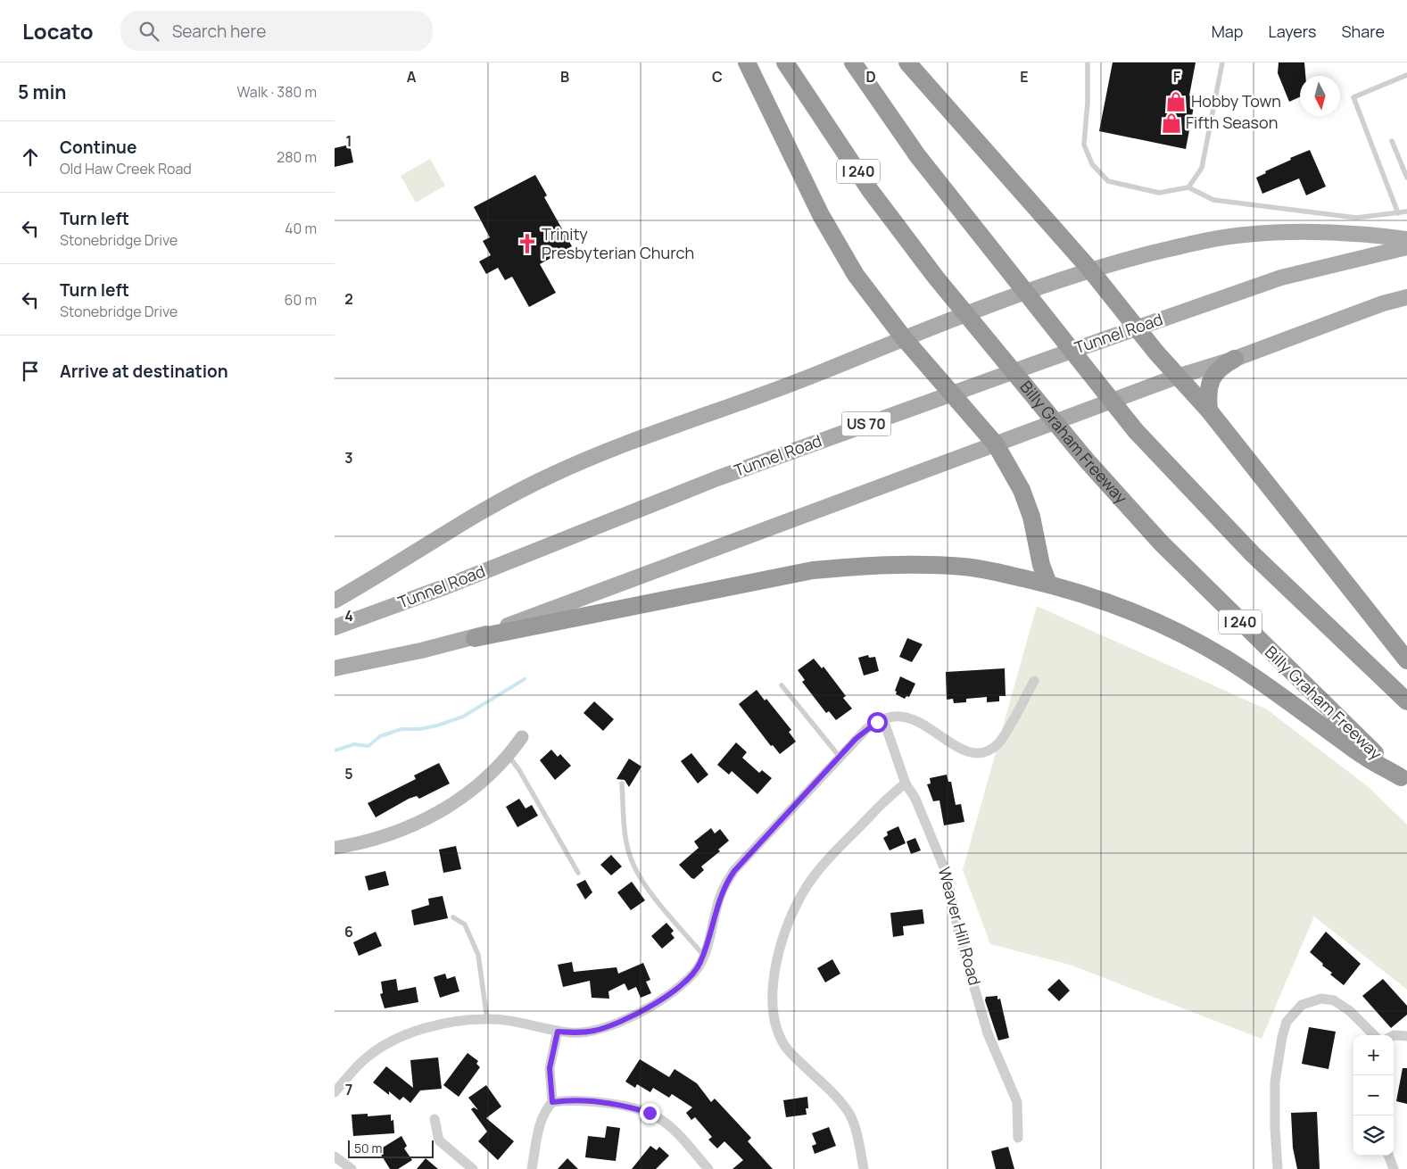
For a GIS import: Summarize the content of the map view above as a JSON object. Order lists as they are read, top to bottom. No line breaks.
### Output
{"streets":{"highway":["I 240","Billy Graham Freeway"],"main road":["Tunnel Road","US 70"],"street":["Weaver Hill Road"]},"places":{"shop":["Hobby Town","Fifth Season"],"church":["Trinity Presbyterian Church"]},"scale_bar":"50 m","north":"bottom","page":{"header":"Locato","search":"Search here","nav":["Map","Layers","Share"],"heading":["5 min","Walk · 380 m"],"list":[["Continue","Old Haw Creek Road","280 m"],["Turn left","Stonebridge Drive","40 m"],["Turn left","Stonebridge Drive","60 m"],"Arrive at destination"],"map_buttons":["+","−"],"scale":"50 m"},"grid":{"columns":["A","B","C","D","E","F"],"rows":["1","2","3","4","5","6","7"]}}
